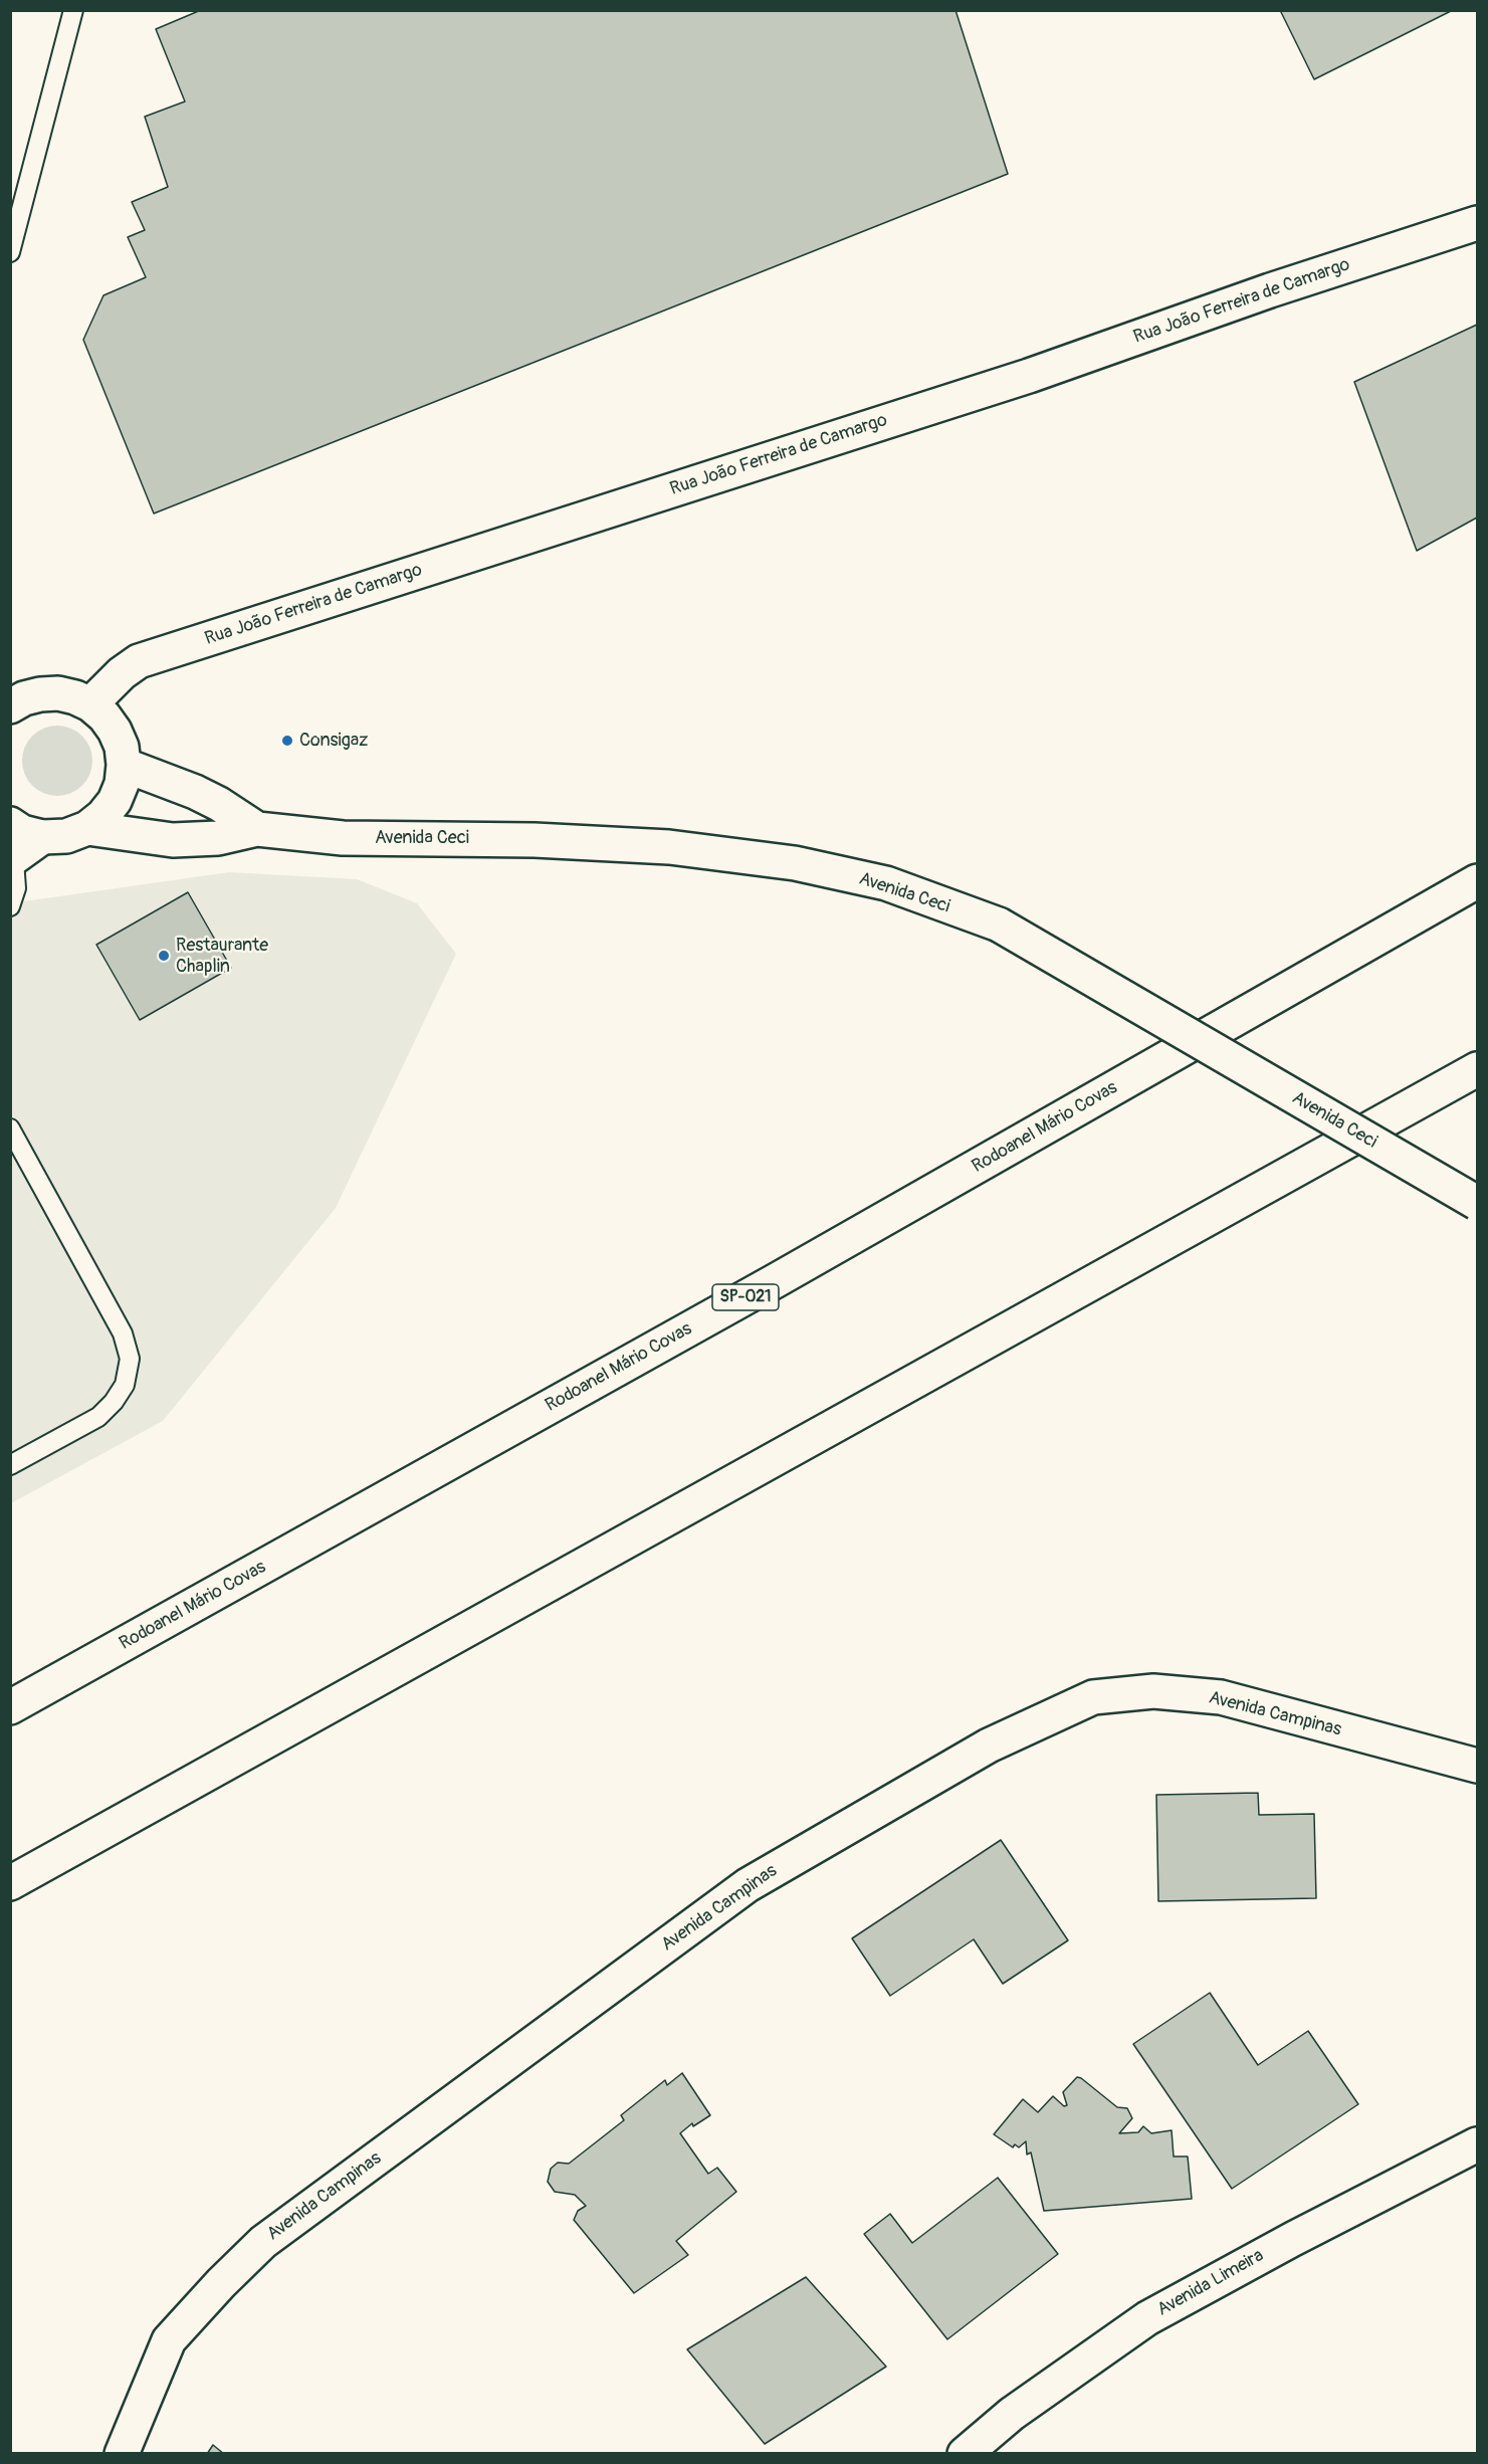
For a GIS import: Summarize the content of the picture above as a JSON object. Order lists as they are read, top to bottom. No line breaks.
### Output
{"streets":{"main road":["Rua João Ferreira de Camargo","Avenida Ceci","Rodoanel Mário Covas","SP-021","Avenida Campinas","Avenida Limeira"]},"places":["Consigaz","Restaurante Chaplin"]}
